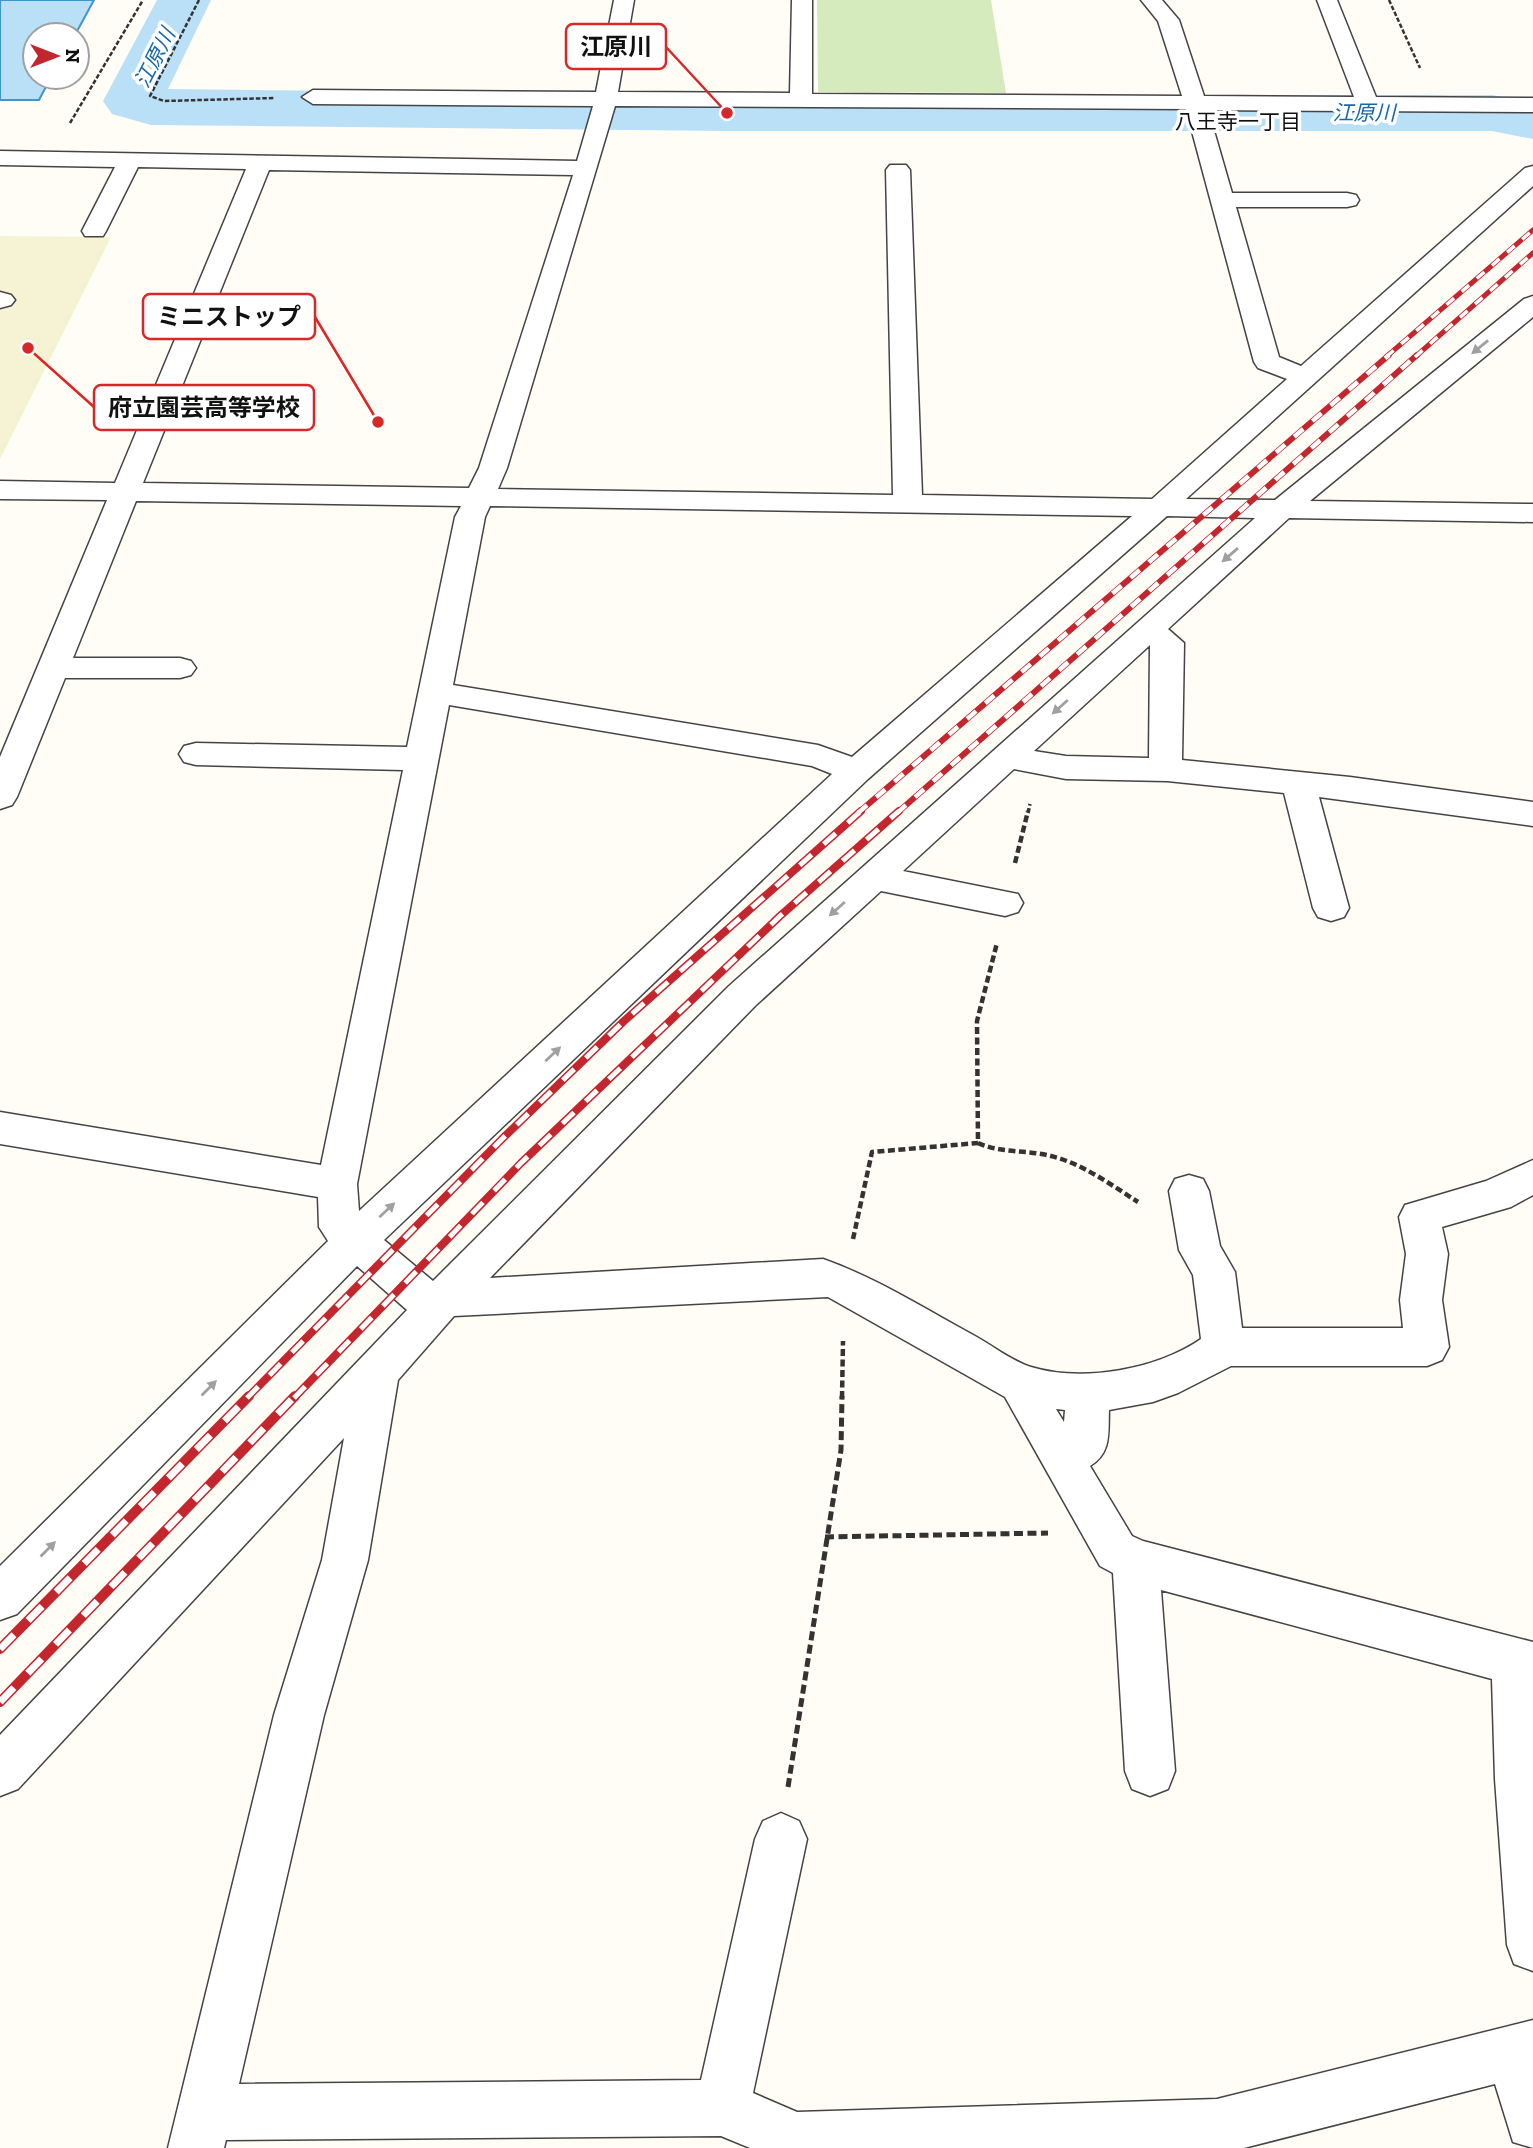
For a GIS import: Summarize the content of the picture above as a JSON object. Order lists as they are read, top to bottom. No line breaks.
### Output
{"districts":["八王寺一丁目"],"water":["江原川"],"places":["江原川","府立園芸高等学校","ミニストップ"],"north":"right"}
